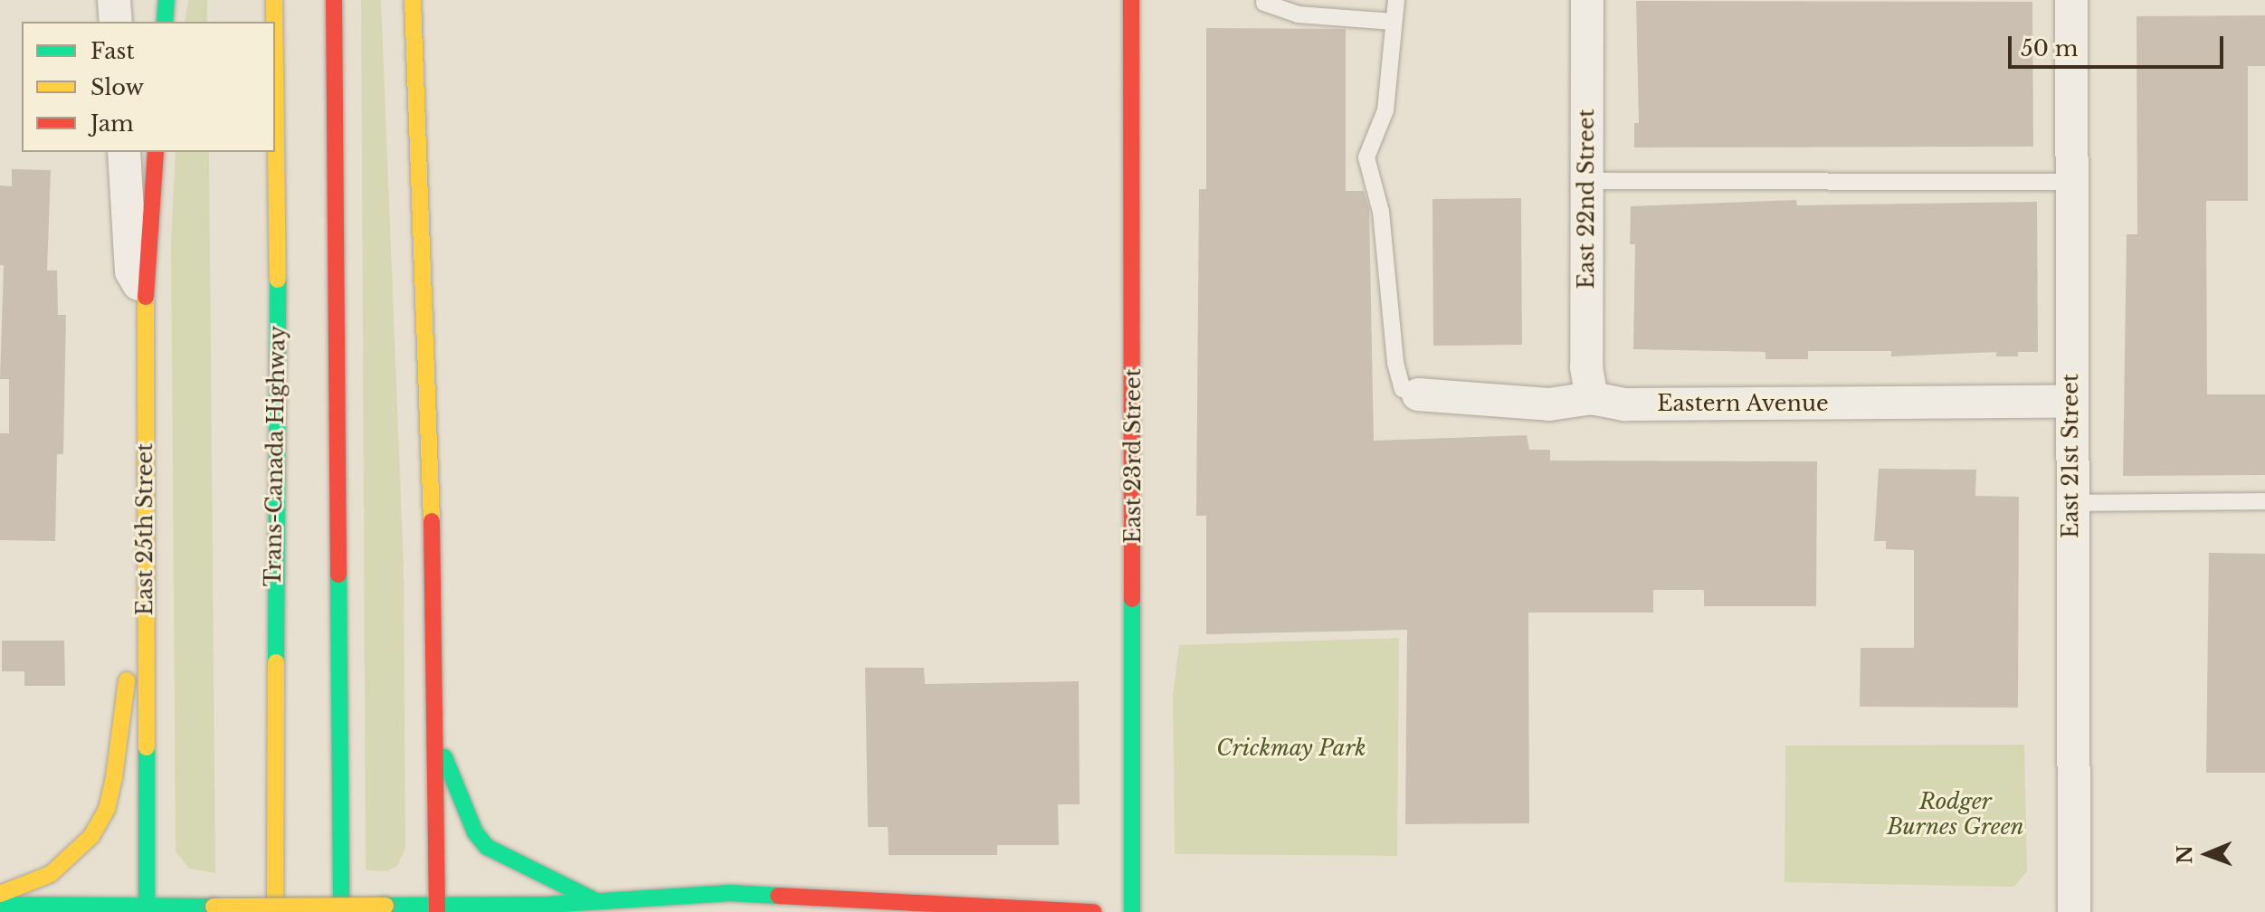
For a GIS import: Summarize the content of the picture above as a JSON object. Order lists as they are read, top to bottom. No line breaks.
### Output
{"streets":{"main road":["Trans-Canada Highway","East 23rd Street","East 25th Street"],"street":["East 22nd Street","Eastern Avenue","East 21st Street"]},"crossings":[["East 22nd Street","Eastern Avenue"],["Eastern Avenue","East 21st Street"]],"parks":["Crickmay Park","Rodger Burnes Green"],"legend":["Fast","Slow","Jam"],"scale_bar":"50 m","north":"left"}
